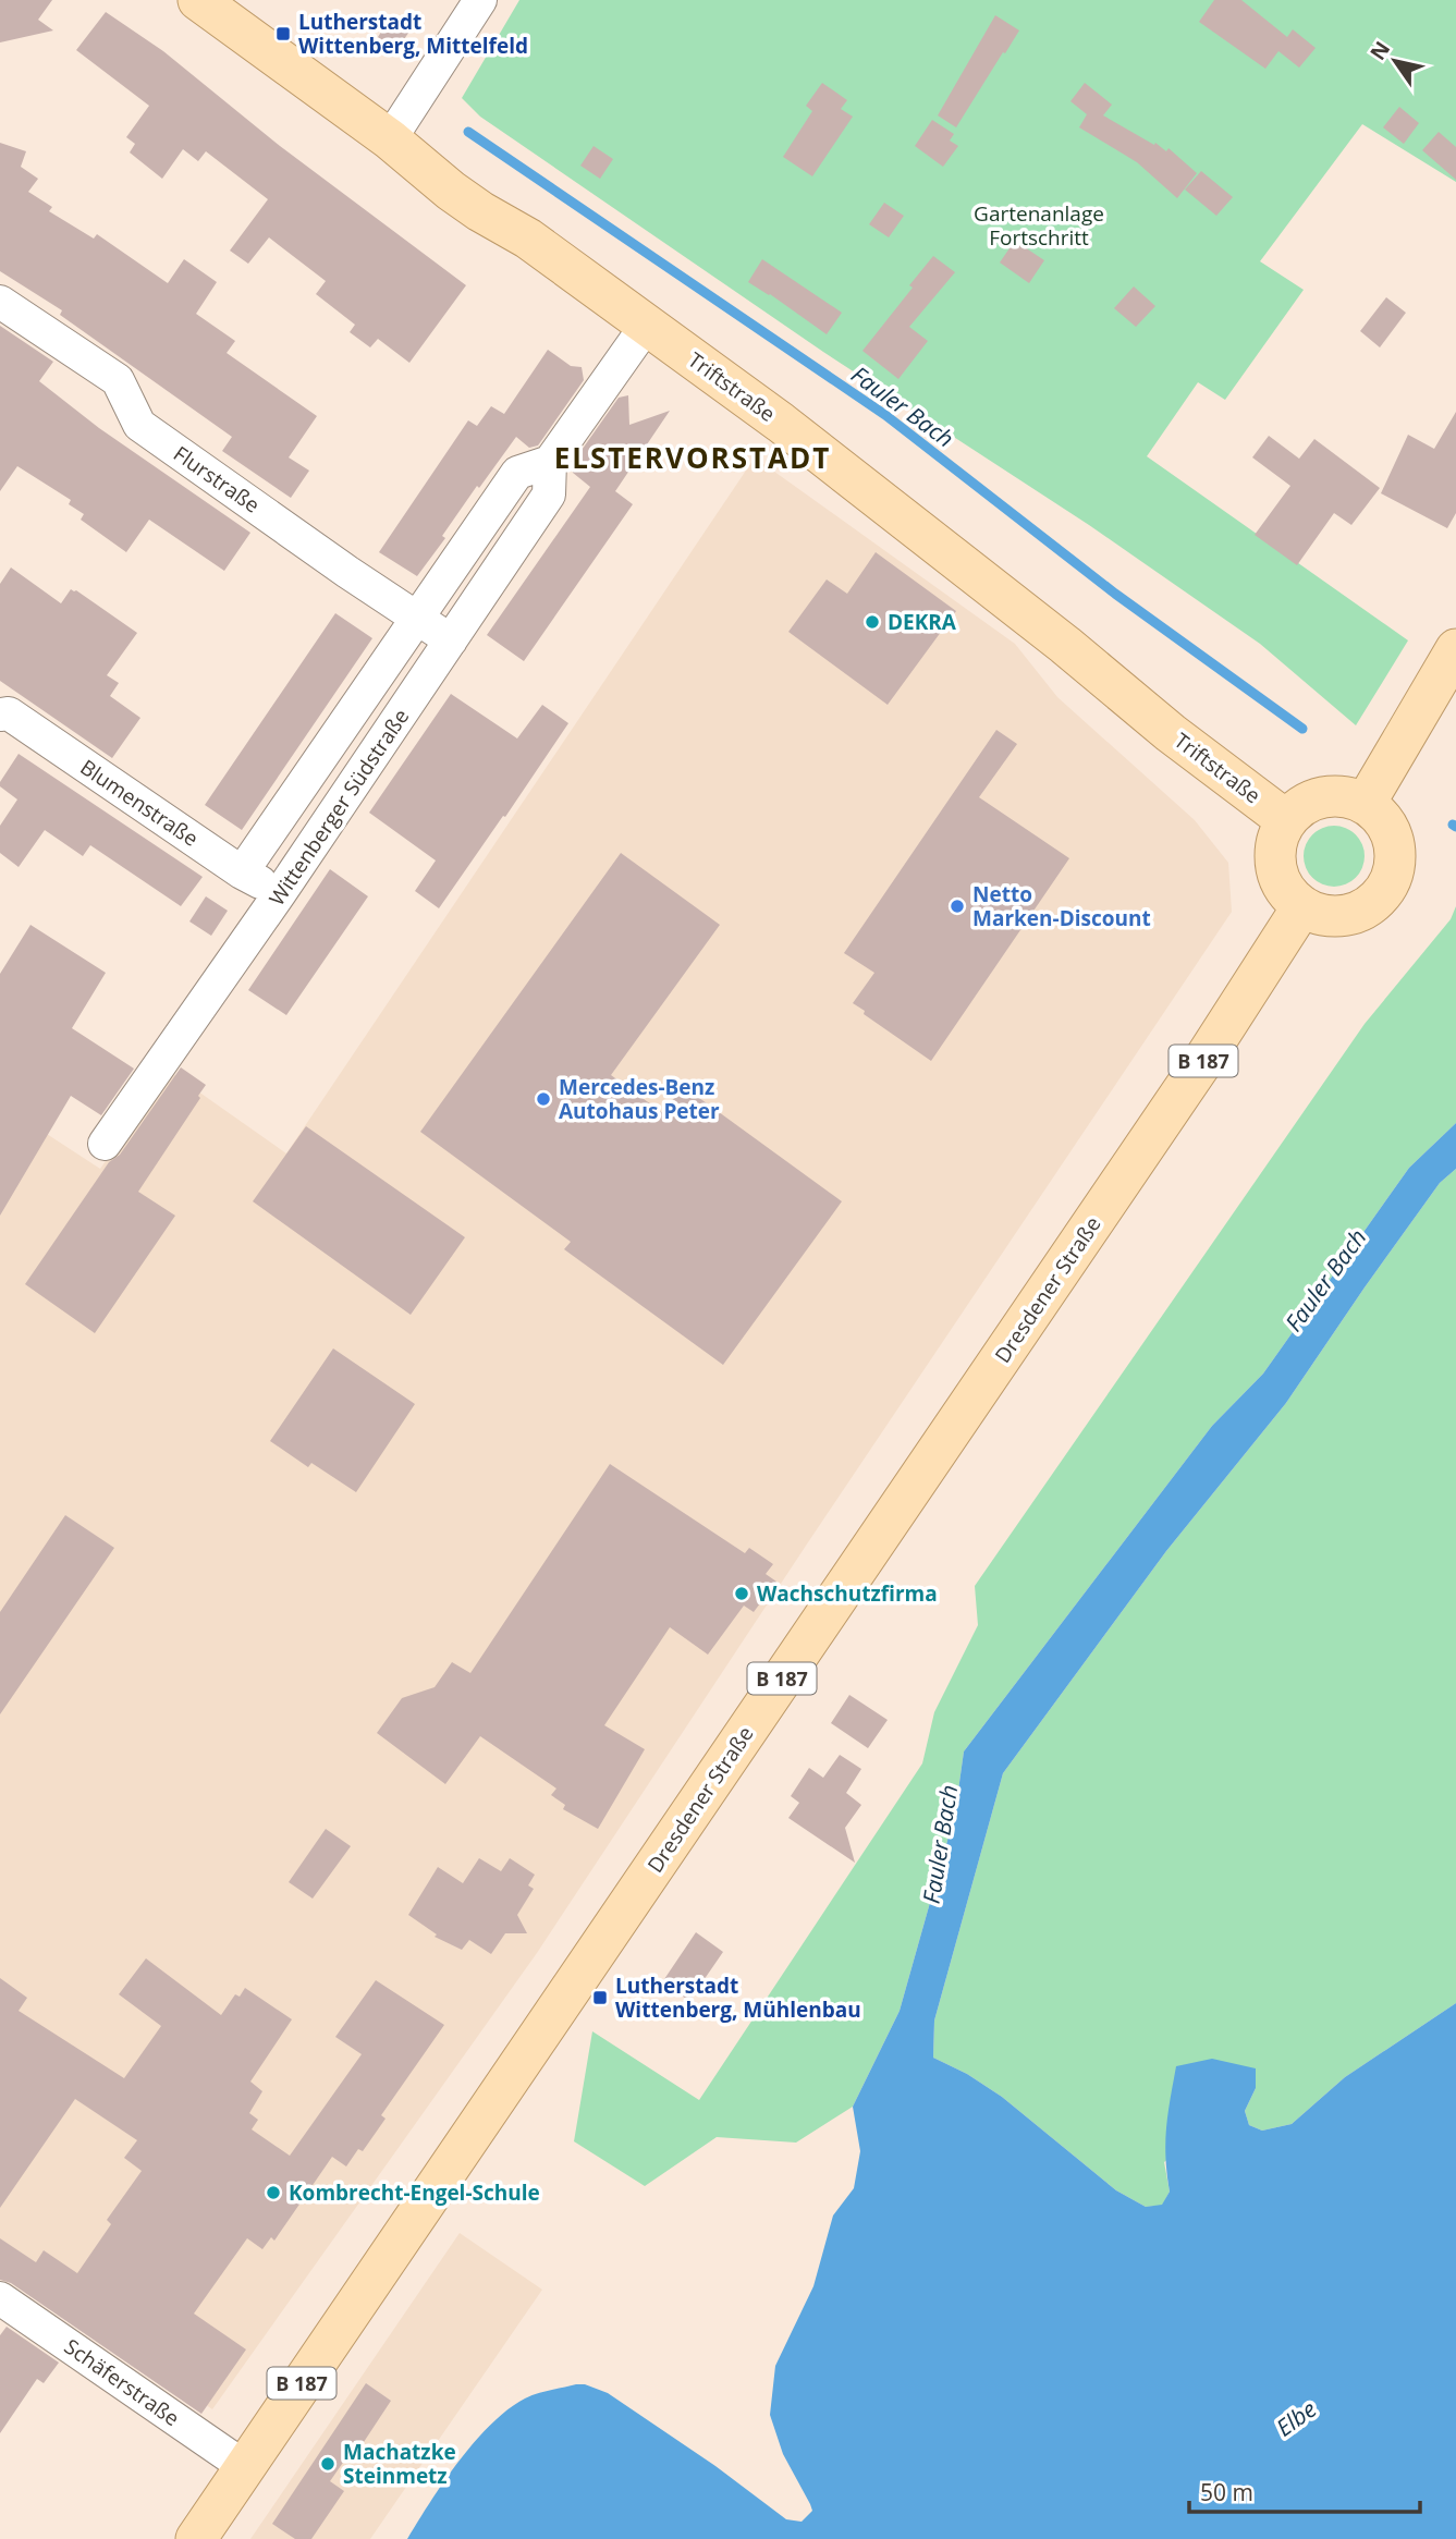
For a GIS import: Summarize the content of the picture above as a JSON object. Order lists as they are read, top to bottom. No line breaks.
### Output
{"streets":{"main road":["Triftstraße","B 187","Dresdener Straße"],"street":["Flurstraße","Blumenstraße","Wittenberger Südstraße","Schäferstraße"]},"crossings":[["Triftstraße","Wittenberger Südstraße"],["Triftstraße","Dresdener Straße"],["Flurstraße","Wittenberger Südstraße"],["Blumenstraße","Wittenberger Südstraße"],["Dresdener Straße","Schäferstraße"]],"districts":["ELSTERVORSTADT"],"water":["Fauler Bach","Elbe"],"parks":["Gartenanlage Fortschritt"],"places":{"transit":["Lutherstadt Wittenberg, Mittelfeld","Lutherstadt Wittenberg, Mühlenbau"],"other":["DEKRA","Netto Marken-Discount","Mercedes-Benz Autohaus Peter","Wachschutzfirma","Kombrecht-Engel-Schule","Machatzke Steinmetz"]},"scale_bar":"50 m","north":"top left"}
